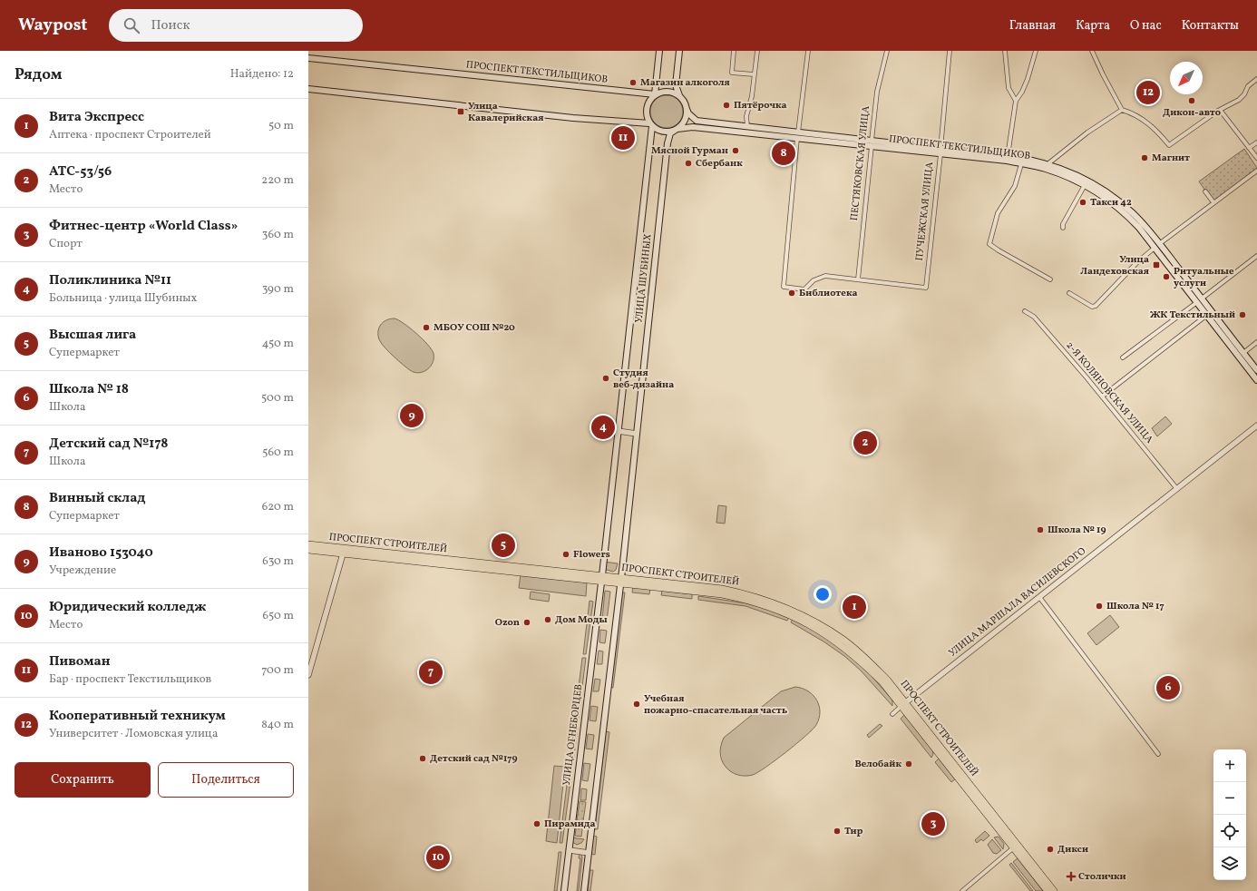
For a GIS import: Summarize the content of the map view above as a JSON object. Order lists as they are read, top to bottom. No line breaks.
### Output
{"streets":{"main road":["ПРОСПЕКТ ТЕКСТИЛЬЩИКОВ","УЛИЦА ШУБИНЫХ","ПРОСПЕКТ СТРОИТЕЛЕЙ","УЛИЦА ОГНЕБОРЦЕВ"],"street":["ПЕСТЯКОВСКАЯ УЛИЦА","ПУЧЕЖСКАЯ УЛИЦА","2-Я КОЛЯНОВСКАЯ УЛИЦА","УЛИЦА МАРШАЛА ВАСИЛЕВСКОГО"]},"crossings":[["ПРОСПЕКТ ТЕКСТИЛЬЩИКОВ","ПЕСТЯКОВСКАЯ УЛИЦА"],["ПРОСПЕКТ ТЕКСТИЛЬЩИКОВ","ПУЧЕЖСКАЯ УЛИЦА"],["ПРОСПЕКТ ТЕКСТИЛЬЩИКОВ","УЛИЦА ШУБИНЫХ"],["ПЕСТЯКОВСКАЯ УЛИЦА","ПУЧЕЖСКАЯ УЛИЦА"],["УЛИЦА ШУБИНЫХ","ПРОСПЕКТ СТРОИТЕЛЕЙ"],["УЛИЦА ШУБИНЫХ","УЛИЦА ОГНЕБОРЦЕВ"],["2-Я КОЛЯНОВСКАЯ УЛИЦА","УЛИЦА МАРШАЛА ВАСИЛЕВСКОГО"],["ПРОСПЕКТ СТРОИТЕЛЕЙ","УЛИЦА МАРШАЛА ВАСИЛЕВСКОГО"],["ПРОСПЕКТ СТРОИТЕЛЕЙ","УЛИЦА ОГНЕБОРЦЕВ"]],"places":{"other":["Магазин алкоголя","Дикон-авто","Пятёрочка","Мясной Гурман","Магнит","Сбербанк","Такси 42","Ритуальные услуги","Библиотека","ЖК Текстильный","МБОУ СОШ №20","Студия веб-дизайна","Школа № 19","Flowers","Школа № 17","Дом Моды","Ozon","Учебная пожарно-спасательная часть","Детский сад №179","Велобайк","Пирамида","Тир","Дикси"],"transit":["Улица Кавалерийская","Улица Ландеховская"],"health":["Столички"]},"north":"bottom left","page":{"header":"Waypost","search":"Поиск","nav":["Главная","Карта","О нас","Контакты"],"heading":["Рядом","Найдено: 12"],"pins":["12","11","8","9","4","2","5","1","7","6","3","10"],"list":[{"mark":"1","name":"Вита Экспресс","note":"Аптека · проспект Строителей","value":"50 m"},{"mark":"2","name":"АТС-53/56","note":"Место","value":"220 m"},{"mark":"3","name":"Фитнес-центр «World Class»","note":"Спорт","value":"360 m"},{"mark":"4","name":"Поликлиника №11","note":"Больница · улица Шубиных","value":"390 m"},{"mark":"5","name":"Высшая лига","note":"Супермаркет","value":"450 m"},{"mark":"6","name":"Школа № 18","note":"Школа","value":"500 m"},{"mark":"7","name":"Детский сад №178","note":"Школа","value":"560 m"},{"mark":"8","name":"Винный склад","note":"Супермаркет","value":"620 m"},{"mark":"9","name":"Иваново 153040","note":"Учреждение","value":"630 m"},{"mark":"10","name":"Юридический колледж","note":"Место","value":"650 m"},{"mark":"11","name":"Пивоман","note":"Бар · проспект Текстильщиков","value":"700 m"},{"mark":"12","name":"Кооперативный техникум","note":"Университет · Ломовская улица","value":"840 m"}],"map_buttons":["+","−"],"buttons":["Сохранить","Поделиться"]}}
